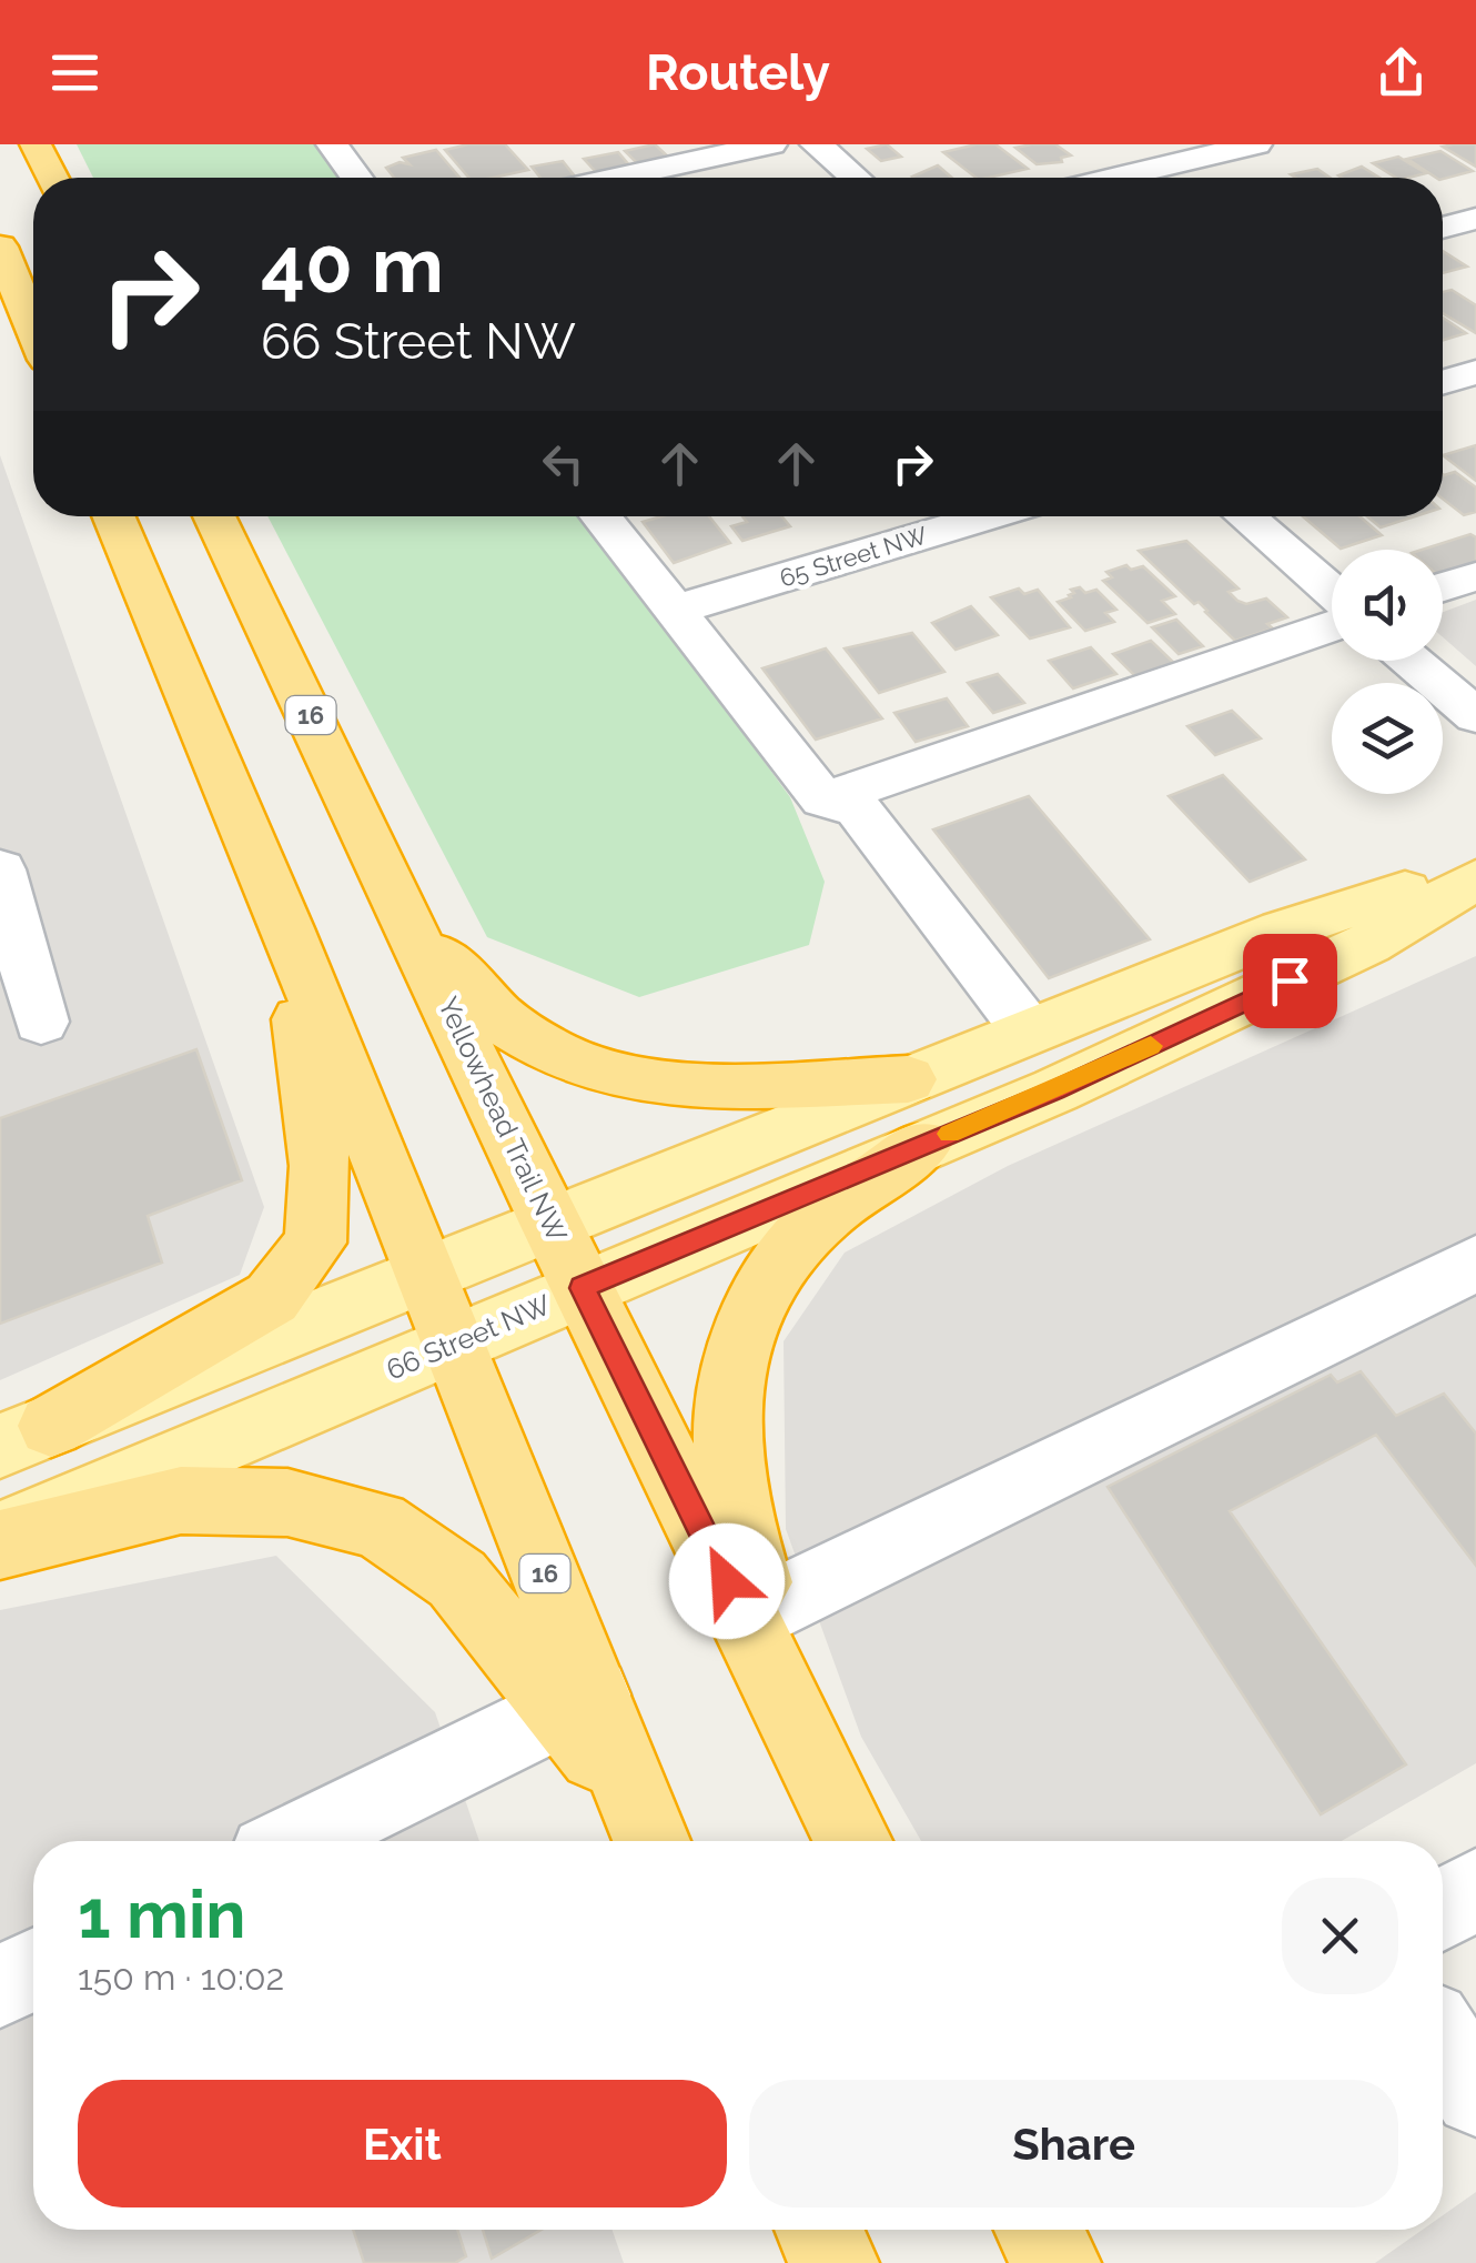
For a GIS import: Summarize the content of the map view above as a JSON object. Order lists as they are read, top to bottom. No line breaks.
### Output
{"streets":{"highway":["16","Yellowhead Trail NW"],"main road":["66 Street NW"],"street":["65 Street NW"]},"crossings":[["16","66 Street NW"],["Yellowhead Trail NW","66 Street NW"]],"page":{"header":"Routely","turn":["40 m","66 Street NW"],"heading":["1 min","150 m · 10:02"],"buttons":["Exit","Share"]}}
